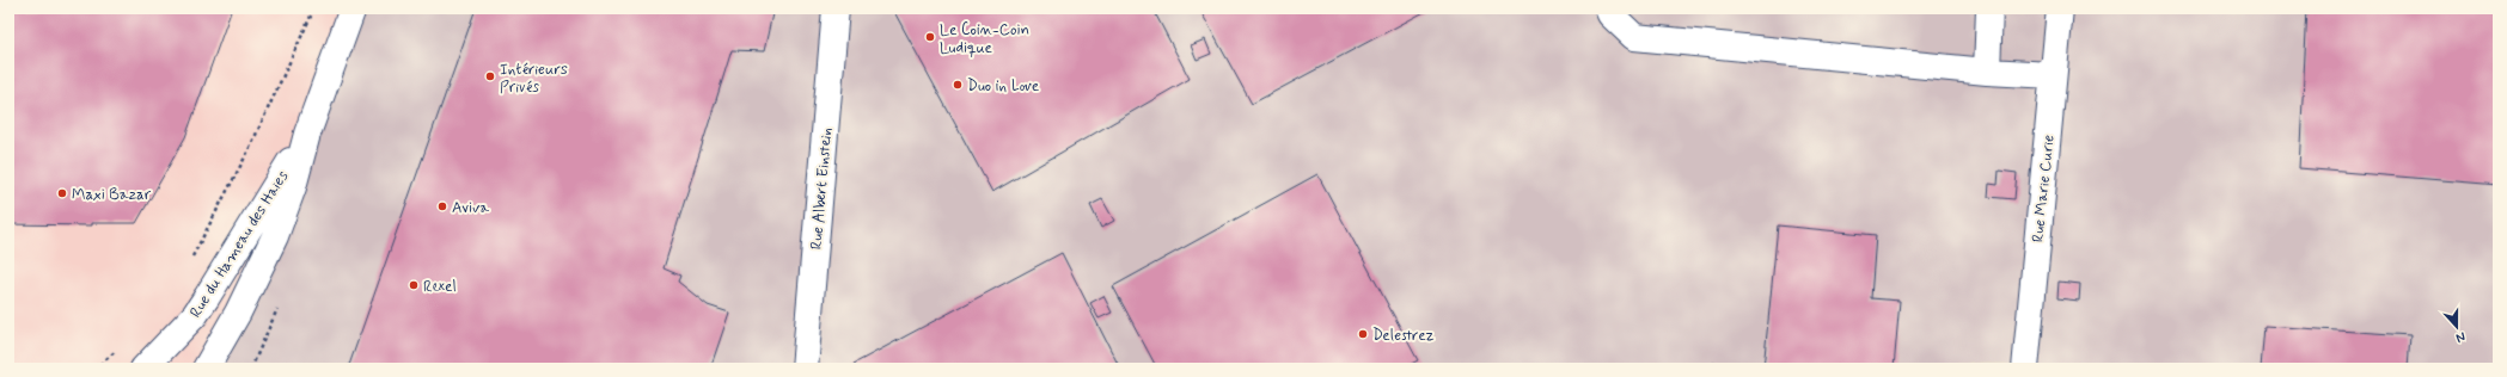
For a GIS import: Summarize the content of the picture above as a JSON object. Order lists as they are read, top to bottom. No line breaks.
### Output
{"streets":{"street":["Rue Albert Einstein","Rue Marie Curie","Rue du Hameau des Haies"]},"places":["Le Coin-Coin Ludique","Intérieurs Privés","Duo in Love","Maxi Bazar","Aviva","Rexel","Delestrez"],"north":"bottom"}
